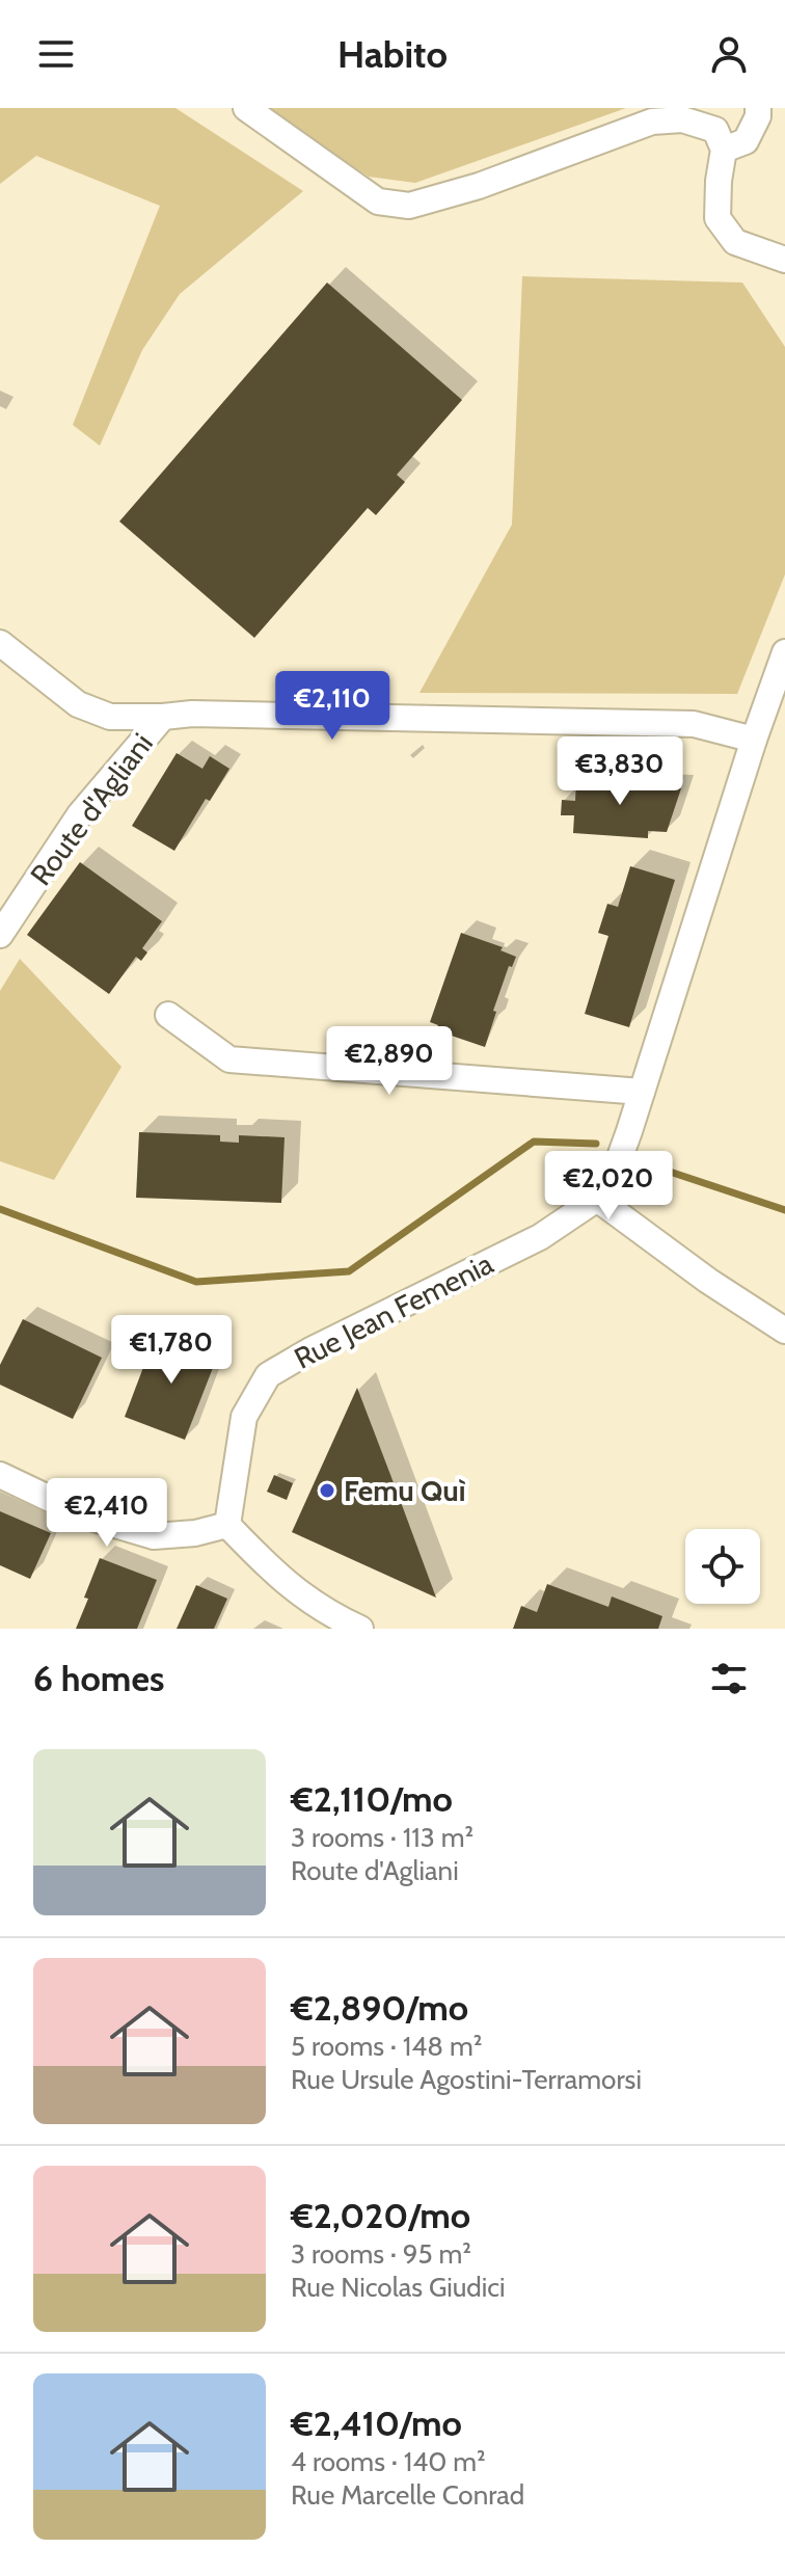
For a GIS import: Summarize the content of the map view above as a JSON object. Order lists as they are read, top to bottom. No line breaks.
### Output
{"streets":{"street":["Route d'Agliani","Rue Jean Femenia"]},"crossings":[["Route d'Agliani","Rue Jean Femenia"]],"places":["Femu Quì"],"page":{"header":"Habito","price":["€2,110","€3,830","€2,890","€2,020","€1,780","€2,410"],"heading":"6 homes","list":[{"name":"€2,110/mo","note":"3 rooms · 113 m² · Route d'Agliani"},{"name":"€2,890/mo","note":"5 rooms · 148 m² · Rue Ursule Agostini-Terramorsi"},{"name":"€2,020/mo","note":"3 rooms · 95 m² · Rue Nicolas Giudici"},{"name":"€2,410/mo","note":"4 rooms · 140 m² · Rue Marcelle Conrad"}]}}
